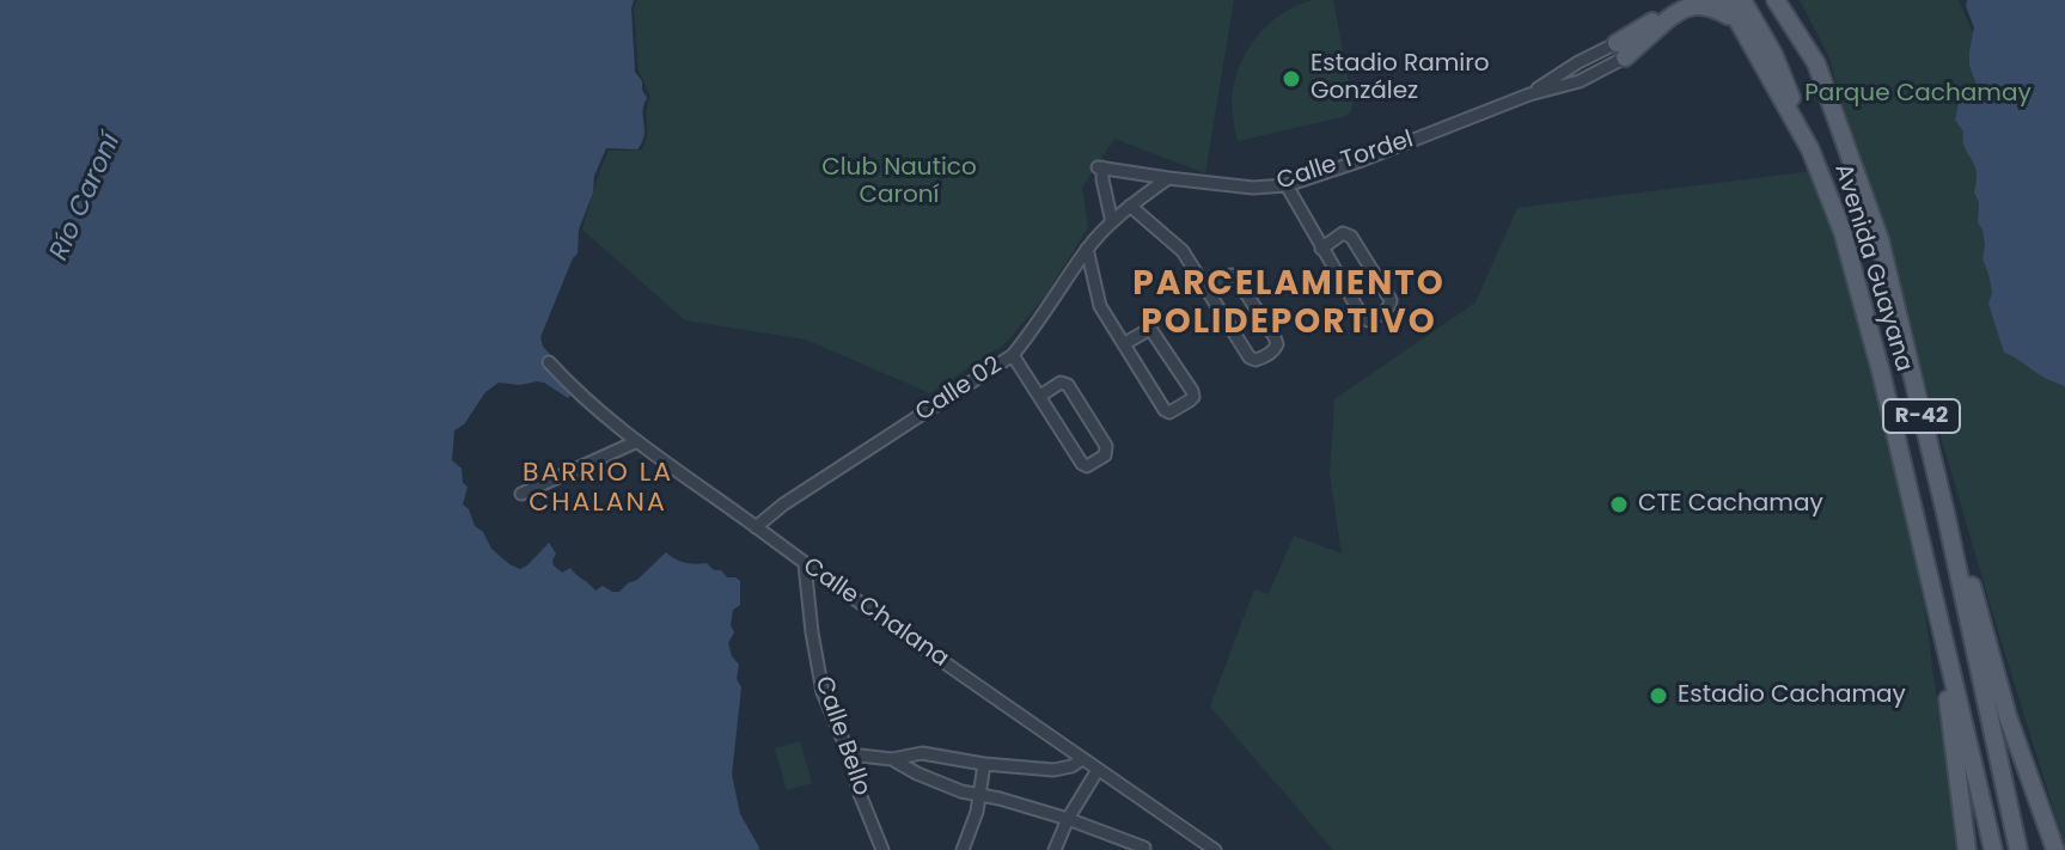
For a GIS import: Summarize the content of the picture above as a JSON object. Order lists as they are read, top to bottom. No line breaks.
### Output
{"streets":{"main road":["Avenida Guayana","R-42"],"street":["Calle Tordel","Calle 02","Calle Chalana","Calle Bello"]},"crossings":[["Calle Tordel","Calle 02"],["Calle 02","Calle Chalana"],["Calle Chalana","Calle Bello"]],"districts":["PARCELAMIENTO POLIDEPORTIVO","BARRIO LA CHALANA"],"water":["Río Caroní"],"parks":["Parque Cachamay","Club Nautico Caroní"],"places":["Estadio Ramiro González","CTE Cachamay","Estadio Cachamay"]}
